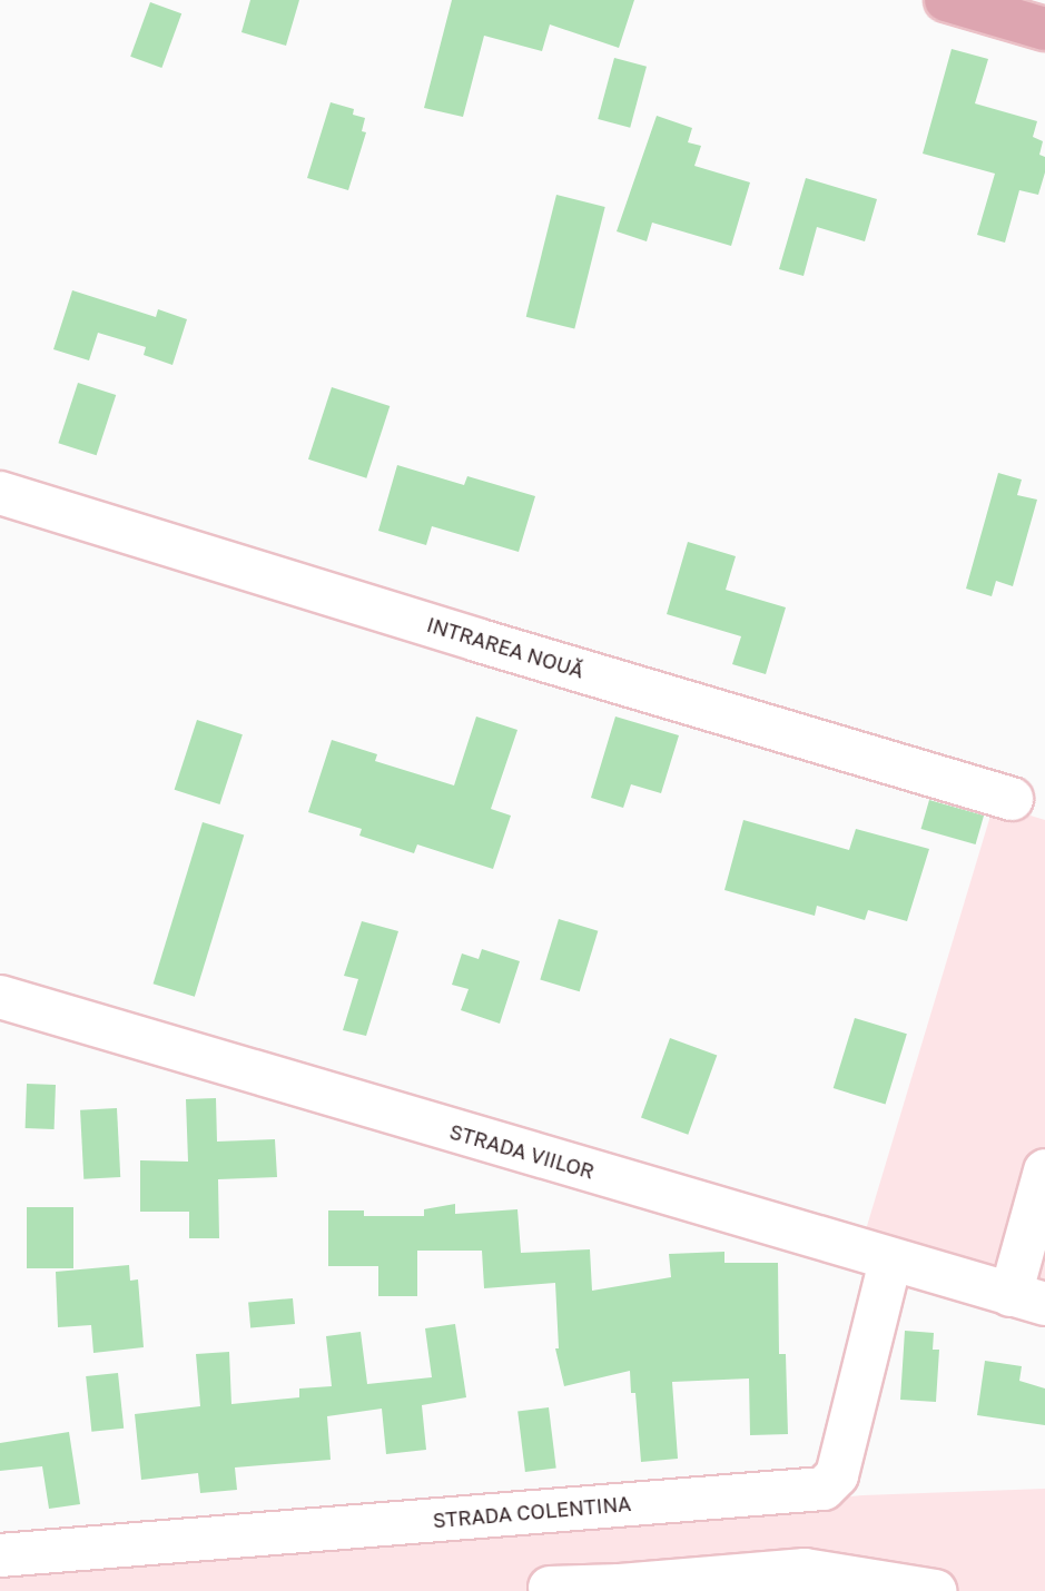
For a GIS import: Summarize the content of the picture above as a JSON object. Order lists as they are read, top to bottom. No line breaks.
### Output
{"streets":{"street":["INTRAREA NOUĂ","STRADA VIILOR","STRADA COLENTINA"]},"crossings":[["STRADA VIILOR","STRADA COLENTINA"]]}
